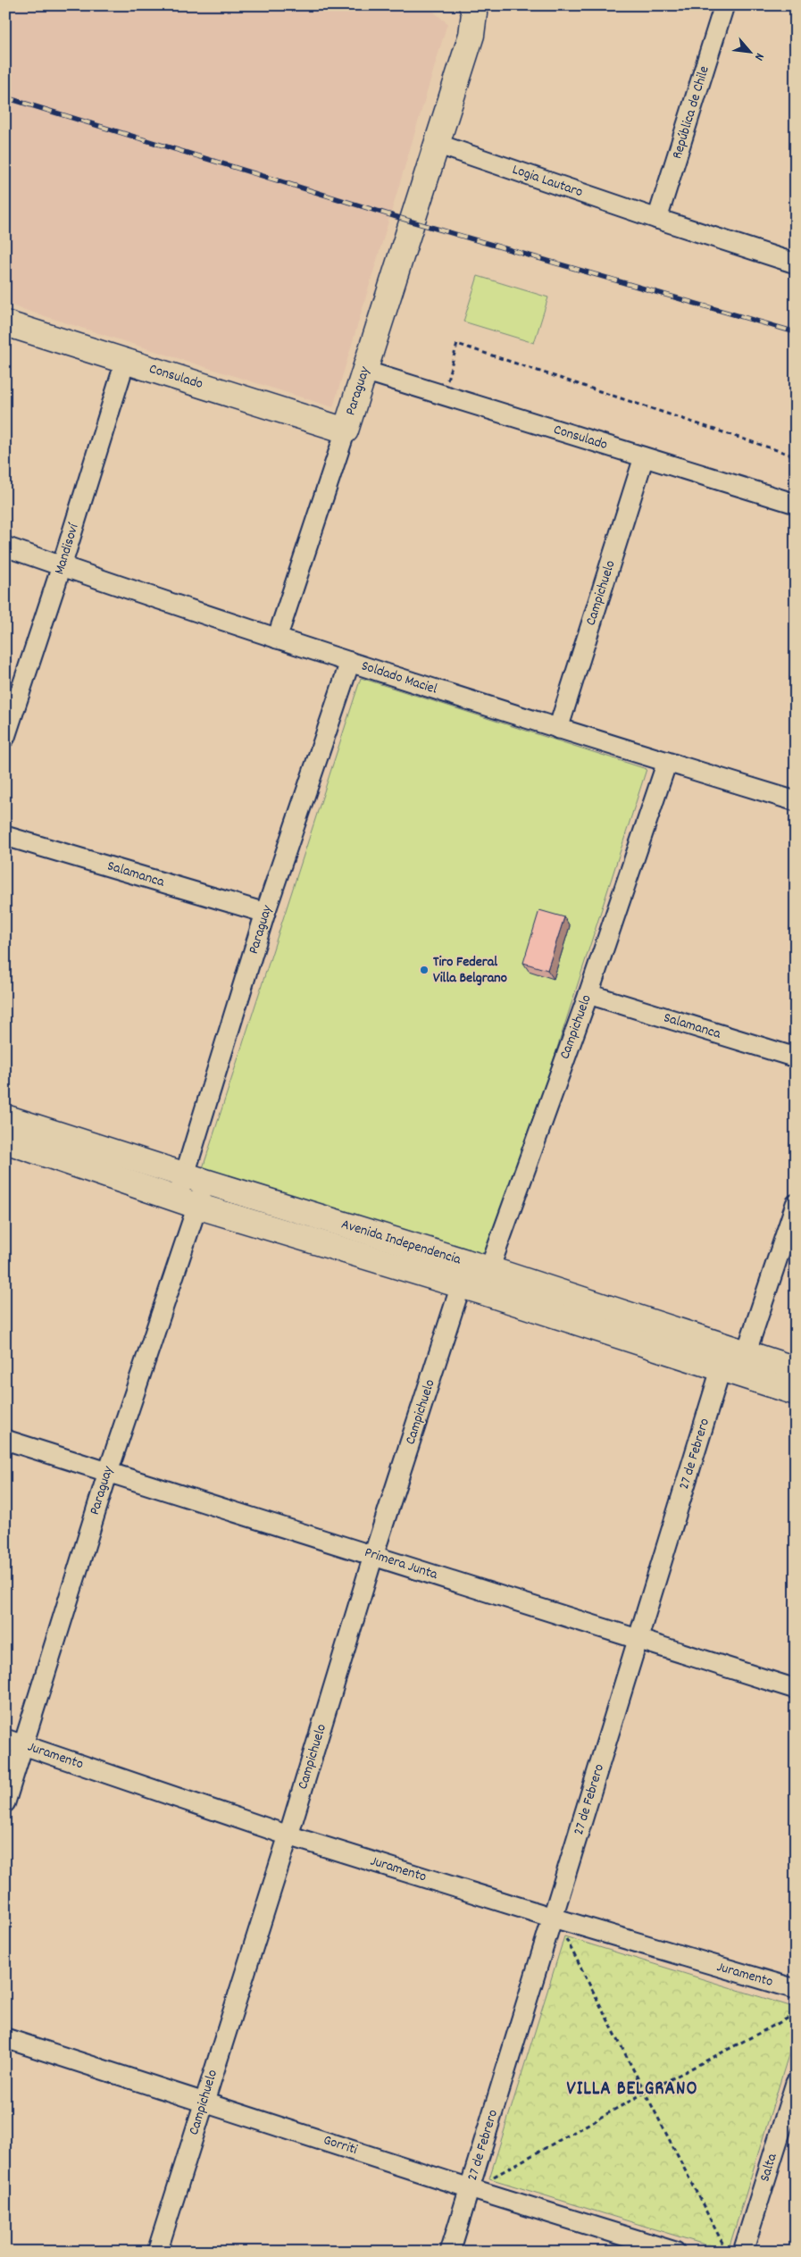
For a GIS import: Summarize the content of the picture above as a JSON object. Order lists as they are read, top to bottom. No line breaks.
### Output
{"streets":{"street":["República de Chile","Logia Lautaro","Consulado","Paraguay","Mandisoví","Campichuelo","Soldado Maciel","Salamanca","Avenida Independencia","27 de Febrero","Primera Junta","Juramento","Gorriti","Salta"]},"crossings":[["República de Chile","Logia Lautaro"],["Logia Lautaro","Paraguay"],["Consulado","Paraguay"],["Consulado","Mandisoví"],["Consulado","Campichuelo"],["Paraguay","Soldado Maciel"],["Paraguay","Salamanca"],["Paraguay","Avenida Independencia"],["Paraguay","Primera Junta"],["Paraguay","Juramento"],["Mandisoví","Soldado Maciel"],["Campichuelo","Soldado Maciel"],["Campichuelo","Salamanca"],["Campichuelo","Avenida Independencia"],["Campichuelo","Primera Junta"],["Campichuelo","Juramento"],["Campichuelo","Gorriti"],["Avenida Independencia","27 de Febrero"],["27 de Febrero","Primera Junta"],["27 de Febrero","Juramento"],["27 de Febrero","Gorriti"]],"districts":["VILLA BELGRANO"],"places":["Tiro Federal Villa Belgrano"],"north":"bottom right"}
